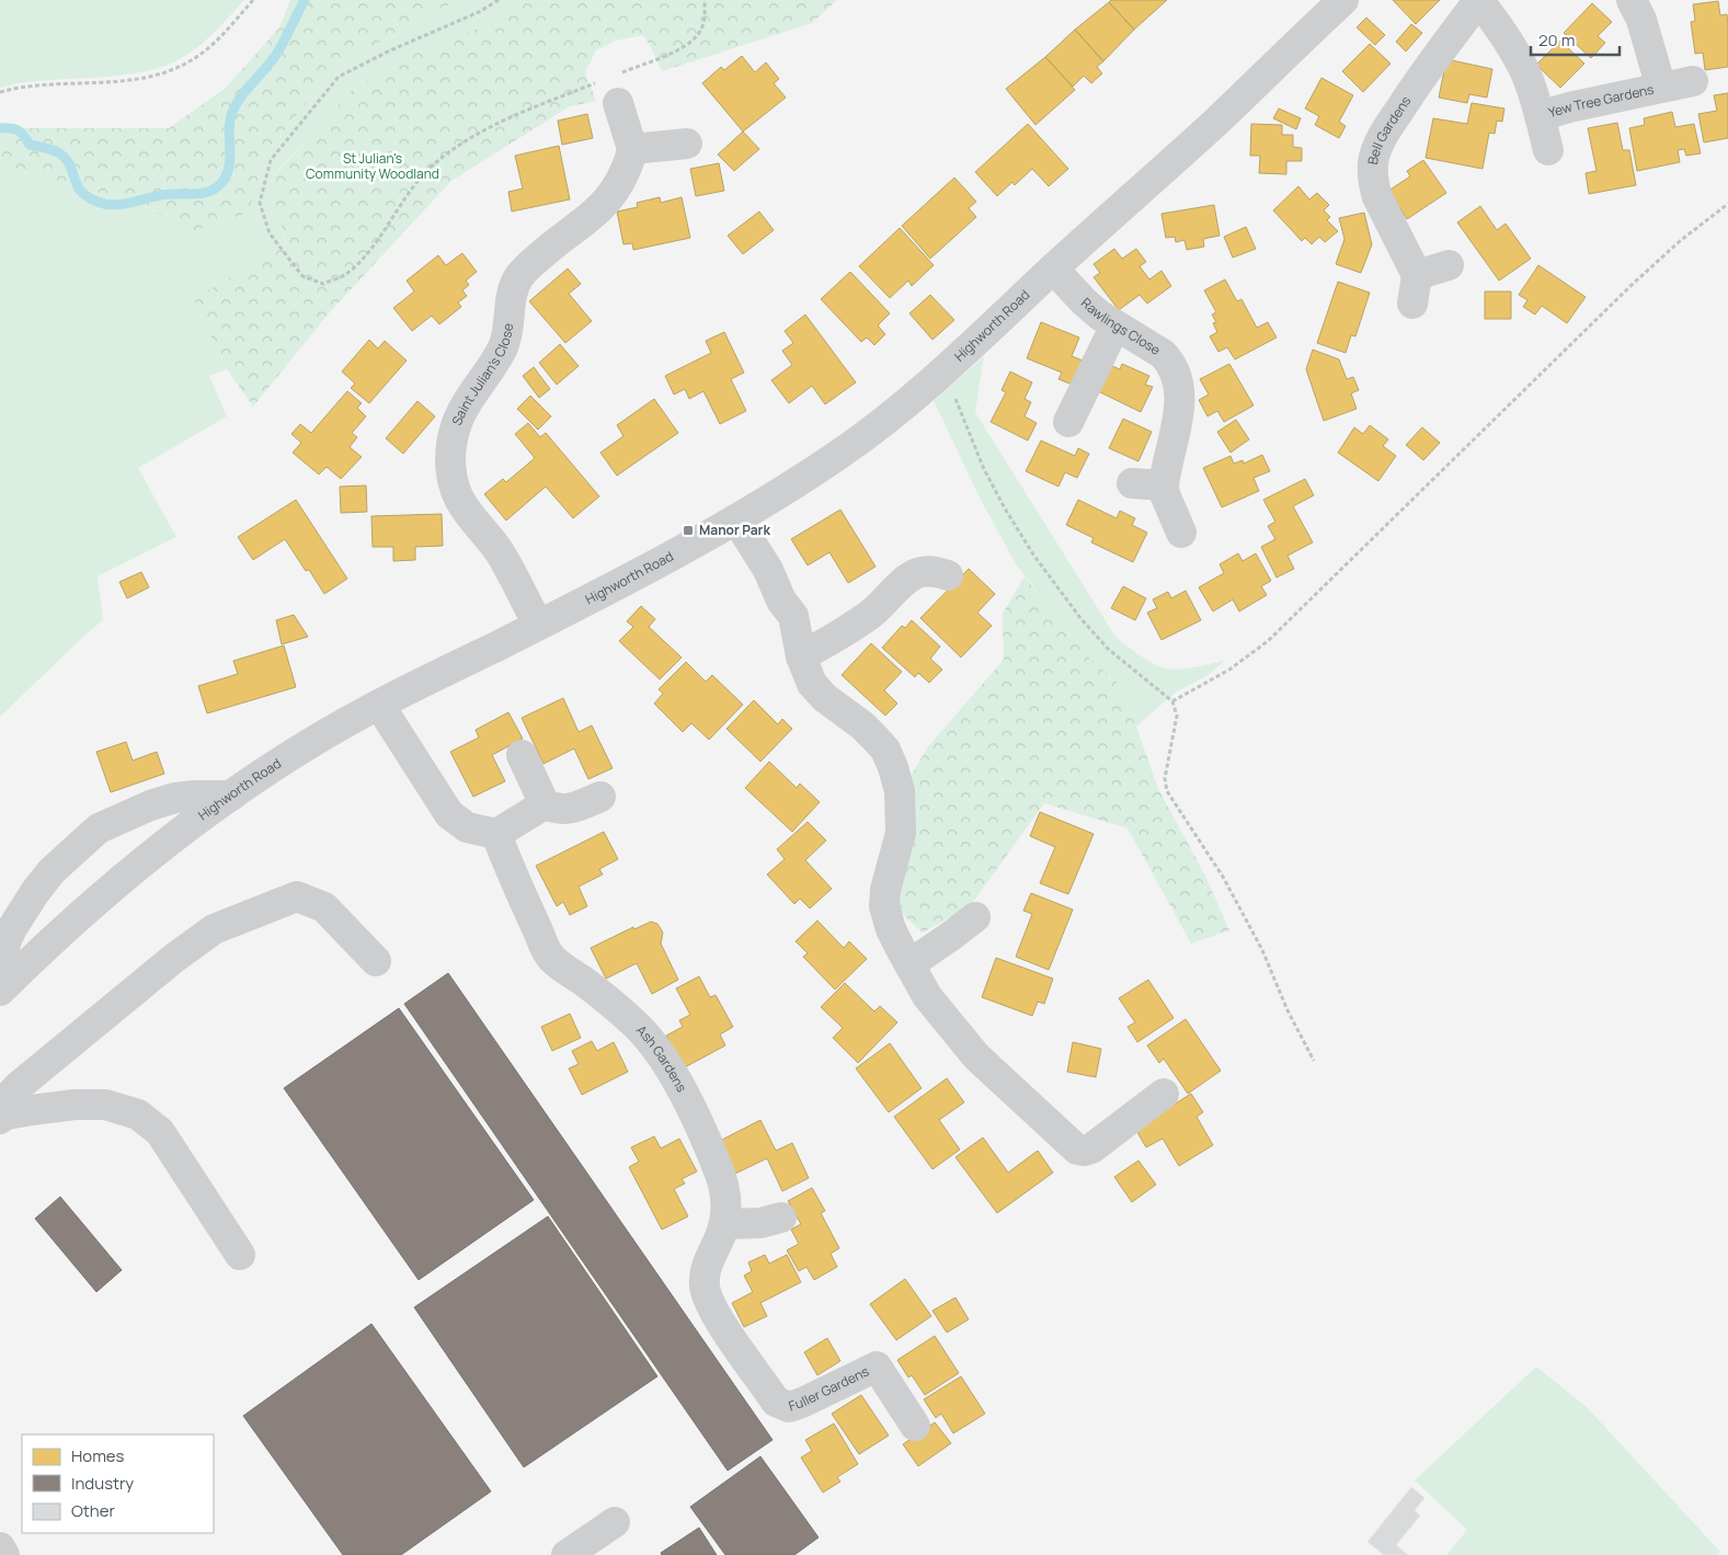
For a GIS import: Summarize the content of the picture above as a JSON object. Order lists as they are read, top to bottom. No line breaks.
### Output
{"streets":{"street":["Yew Tree Gardens","Bell Gardens","Highworth Road","Rawlings Close","Saint Julian's Close","Ash Gardens","Fuller Gardens"]},"crossings":[["Yew Tree Gardens","Bell Gardens"],["Highworth Road","Rawlings Close"],["Highworth Road","Saint Julian's Close"],["Ash Gardens","Fuller Gardens"]],"parks":["St Julian's Community Woodland"],"places":{"transit":["Manor Park"]},"legend":["Homes","Industry","Other"],"scale_bar":"20 m"}
